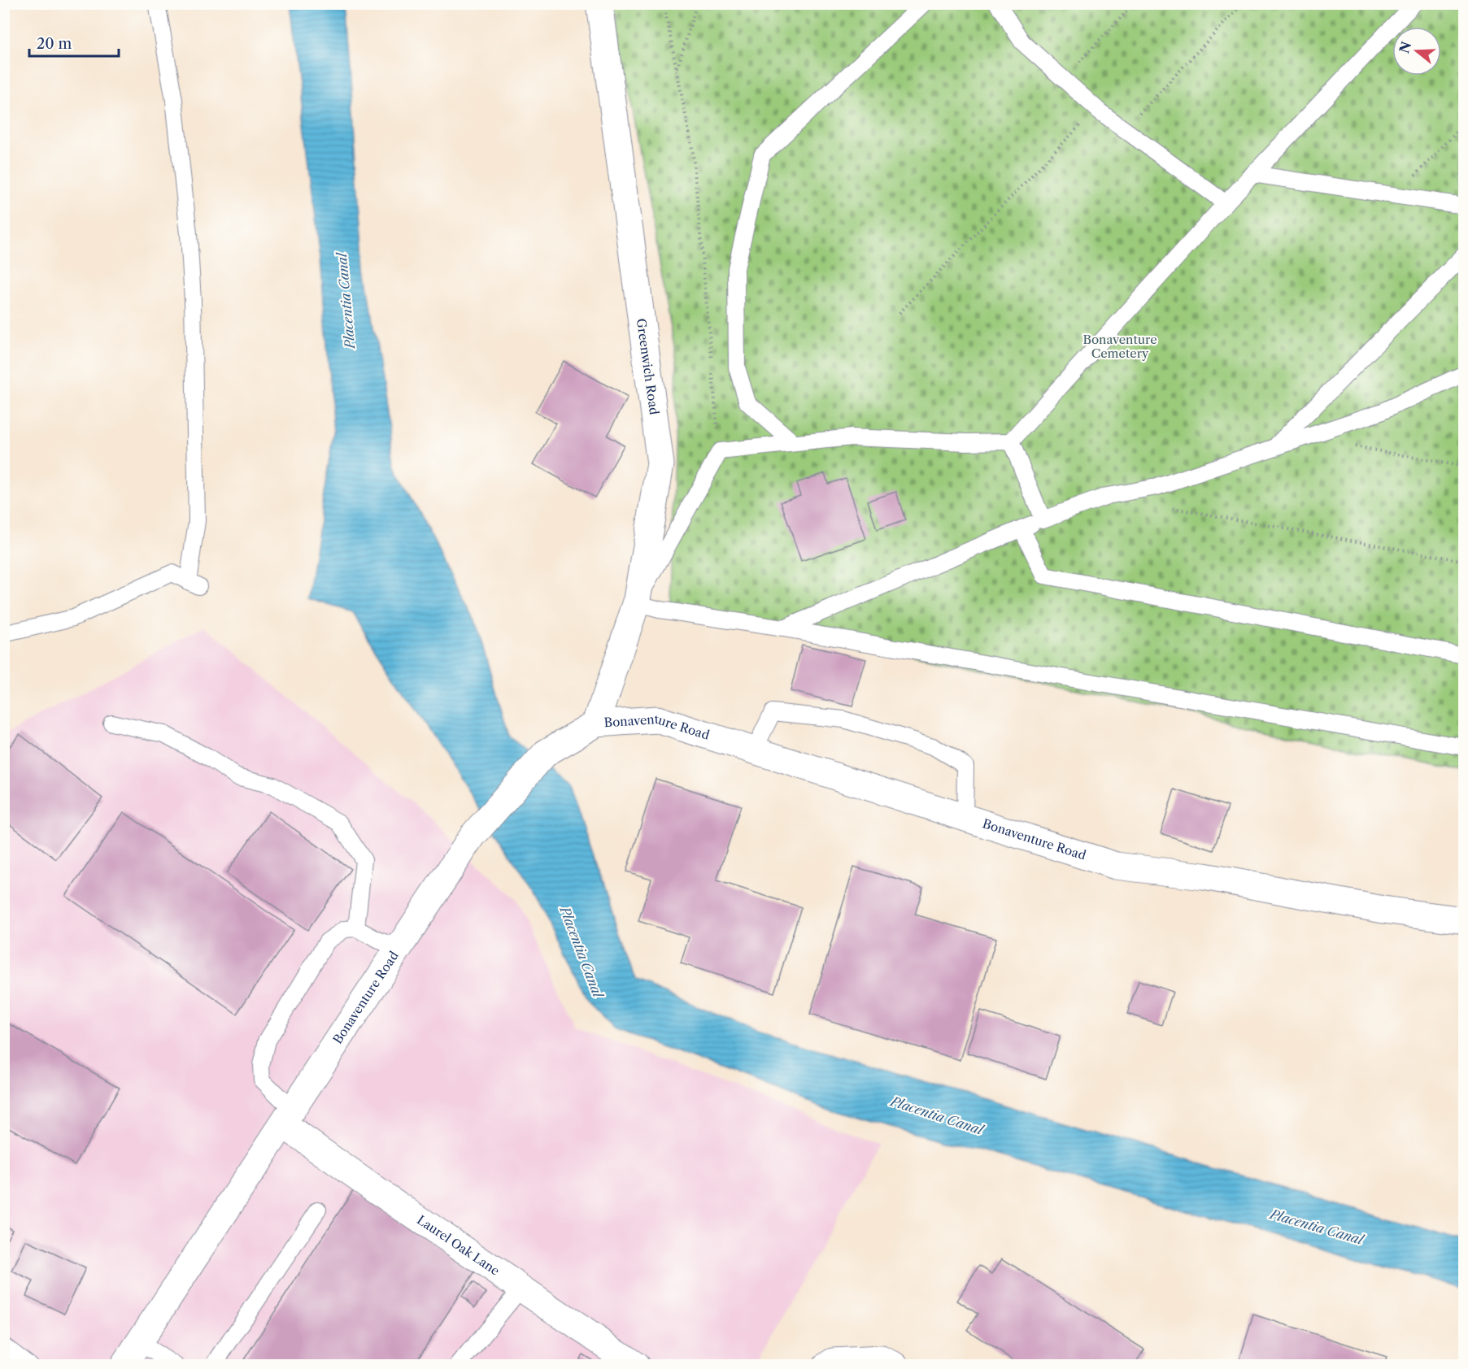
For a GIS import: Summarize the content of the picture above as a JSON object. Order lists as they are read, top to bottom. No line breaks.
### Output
{"streets":{"street":["Greenwich Road","Bonaventure Road","Laurel Oak Lane"]},"crossings":[["Greenwich Road","Bonaventure Road"],["Bonaventure Road","Laurel Oak Lane"]],"water":["Placentia Canal"],"parks":["Bonaventure Cemetery"],"scale_bar":"20 m","north":"left"}
